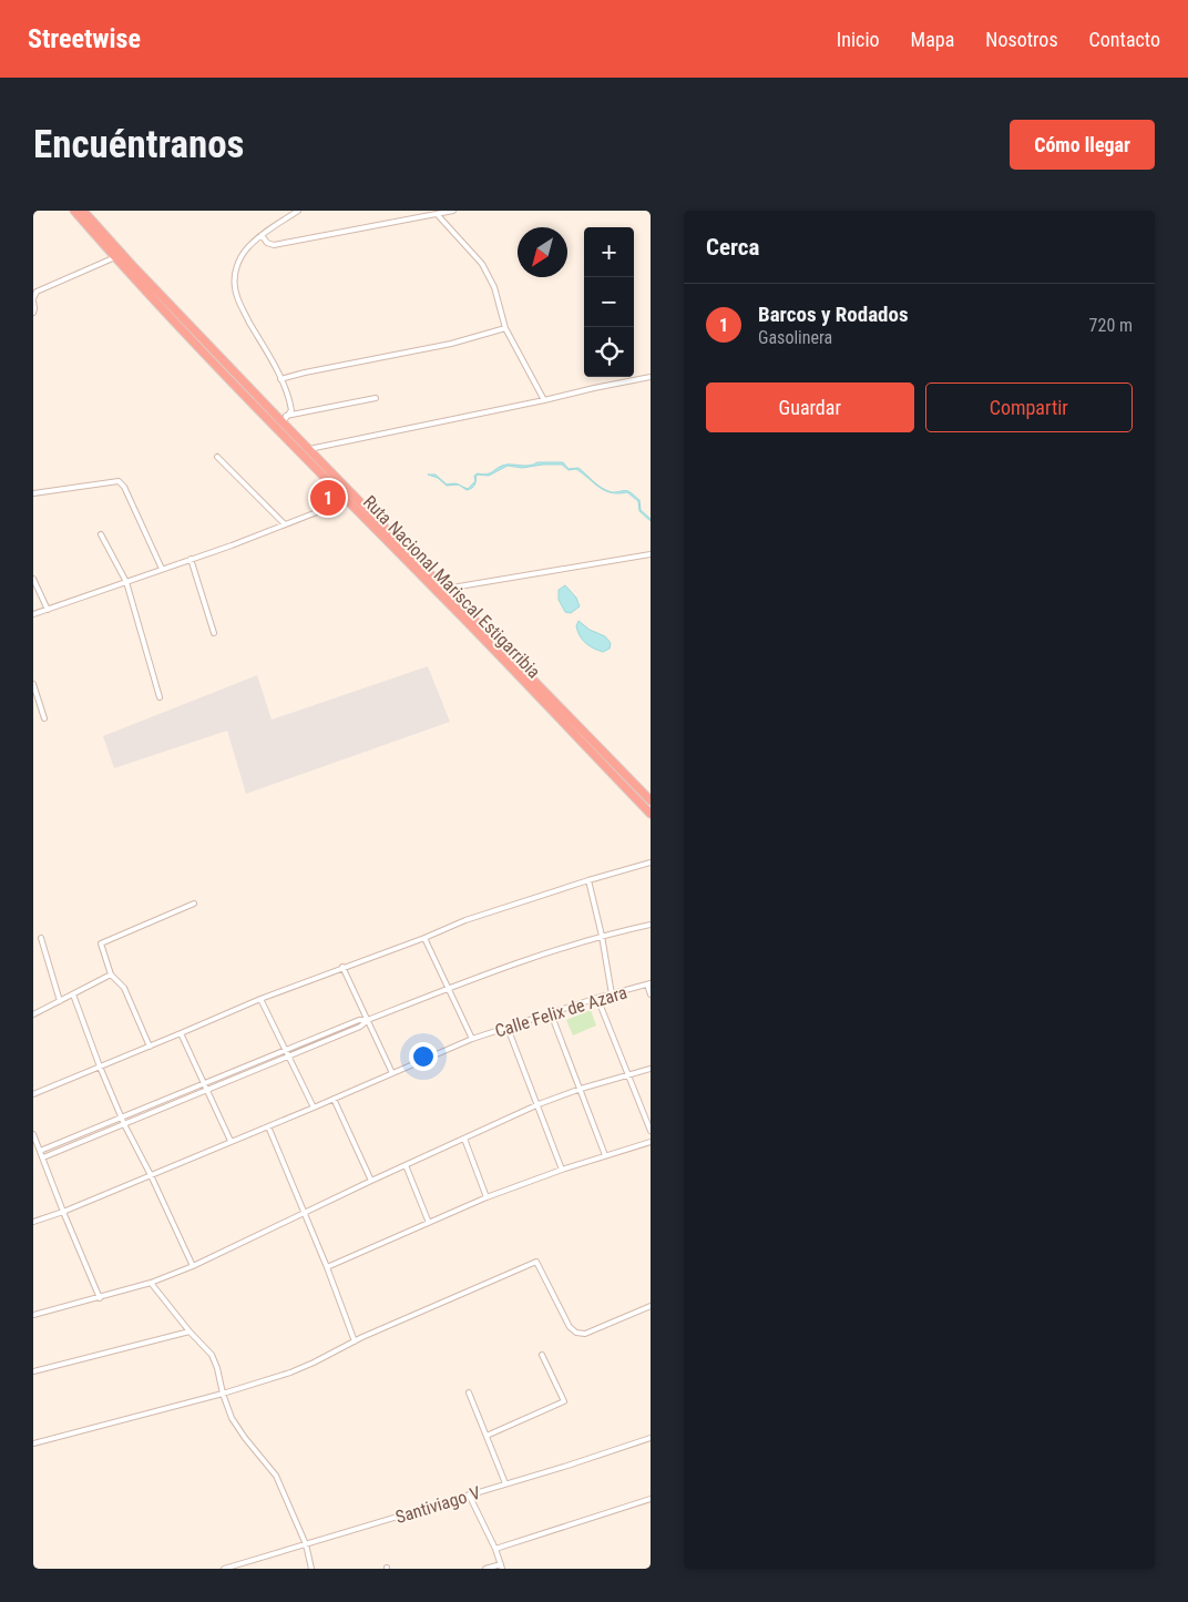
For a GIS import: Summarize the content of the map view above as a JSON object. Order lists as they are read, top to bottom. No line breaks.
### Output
{"streets":{"highway":["Ruta Nacional Mariscal Estigarribia"],"street":["Calle Felix de Azara","Santiviago V"]},"north":"bottom left","page":{"header":"Streetwise","nav":["Inicio","Mapa","Nosotros","Contacto"],"buttons":["Cómo llegar",["Guardar","Compartir"]],"title":"Encuéntranos","heading":"Cerca","map_buttons":["+","−"],"list":[{"mark":"1","name":"Barcos y Rodados","note":"Gasolinera","value":"720 m"}],"pins":"1"}}
